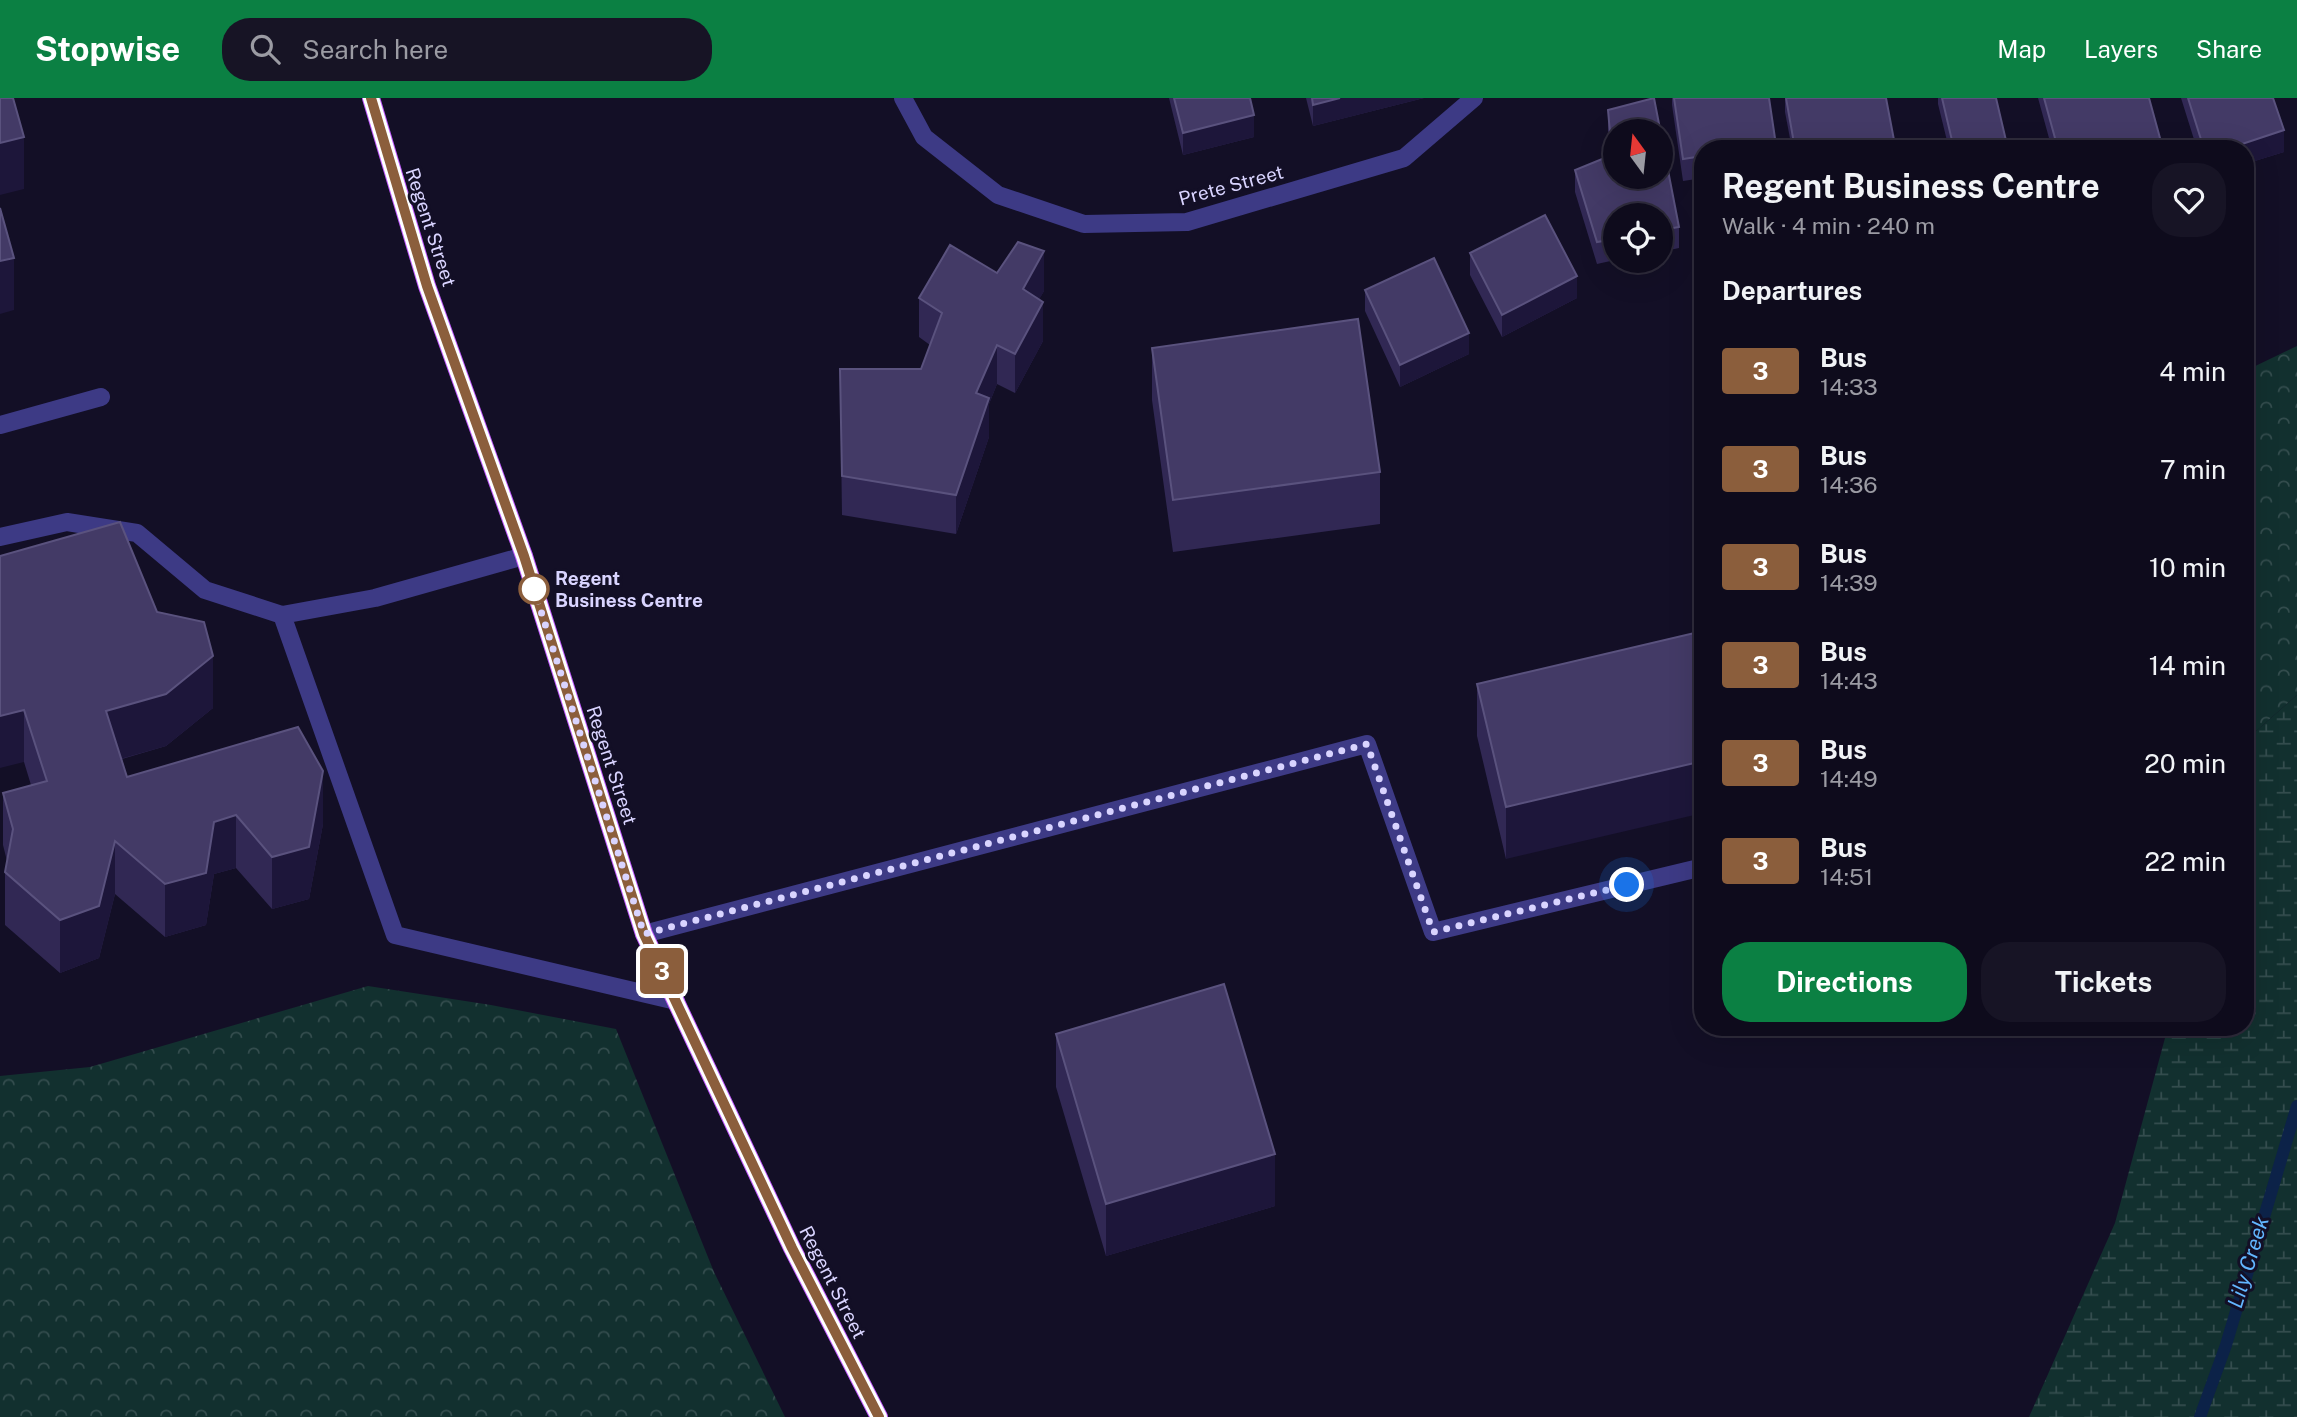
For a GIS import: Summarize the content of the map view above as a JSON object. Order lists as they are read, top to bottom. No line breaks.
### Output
{"streets":{"main road":["Regent Street"],"street":["Prete Street"]},"water":["Lily Creek"],"places":["Regent Business Centre"],"lines":["bus line 3"],"north":"top","page":{"header":"Stopwise","search":"Search here","nav":["Map","Layers","Share"],"on_map":"3","heading":[["Regent Business Centre","Walk · 4 min · 240 m"],"Departures"],"list":[{"mark":"3","name":"Bus","note":"14:33","value":"4 min"},{"mark":"3","name":"Bus","note":"14:36","value":"7 min"},{"mark":"3","name":"Bus","note":"14:39","value":"10 min"},{"mark":"3","name":"Bus","note":"14:43","value":"14 min"},{"mark":"3","name":"Bus","note":"14:49","value":"20 min"},{"mark":"3","name":"Bus","note":"14:51","value":"22 min"}],"buttons":["Directions","Tickets"]}}
